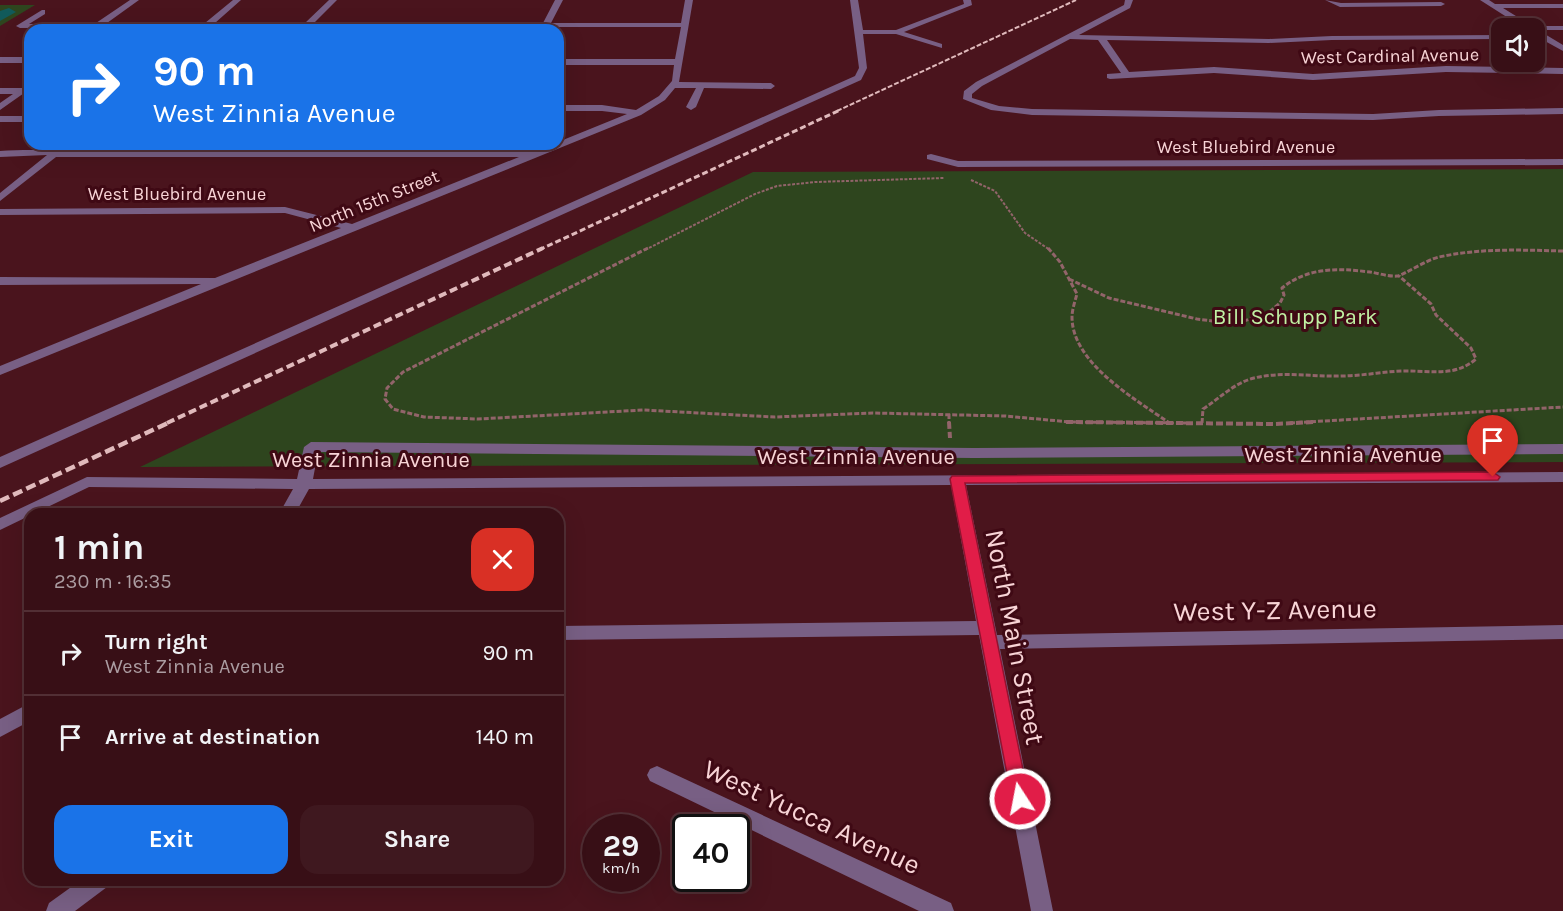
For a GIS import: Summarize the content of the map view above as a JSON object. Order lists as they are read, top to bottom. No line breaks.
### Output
{"streets":{"street":["West Cardinal Avenue","West Bluebird Avenue","North 15th Street","West Zinnia Avenue","West Y-Z Avenue","North Main Street","West Yucca Avenue"]},"crossings":[["West Bluebird Avenue","North 15th Street"],["West Zinnia Avenue","North Main Street"],["West Y-Z Avenue","North Main Street"]],"parks":["Bill Schupp Park"],"page":{"turn":["90 m","West Zinnia Avenue"],"heading":["1 min","230 m · 16:35"],"list":[{"name":"Turn right","note":"West Zinnia Avenue","value":"90 m"},{"name":"Arrive at destination","value":"140 m"}],"buttons":["Exit","Share"],"speed":"29 km/h","limit":"40"}}
